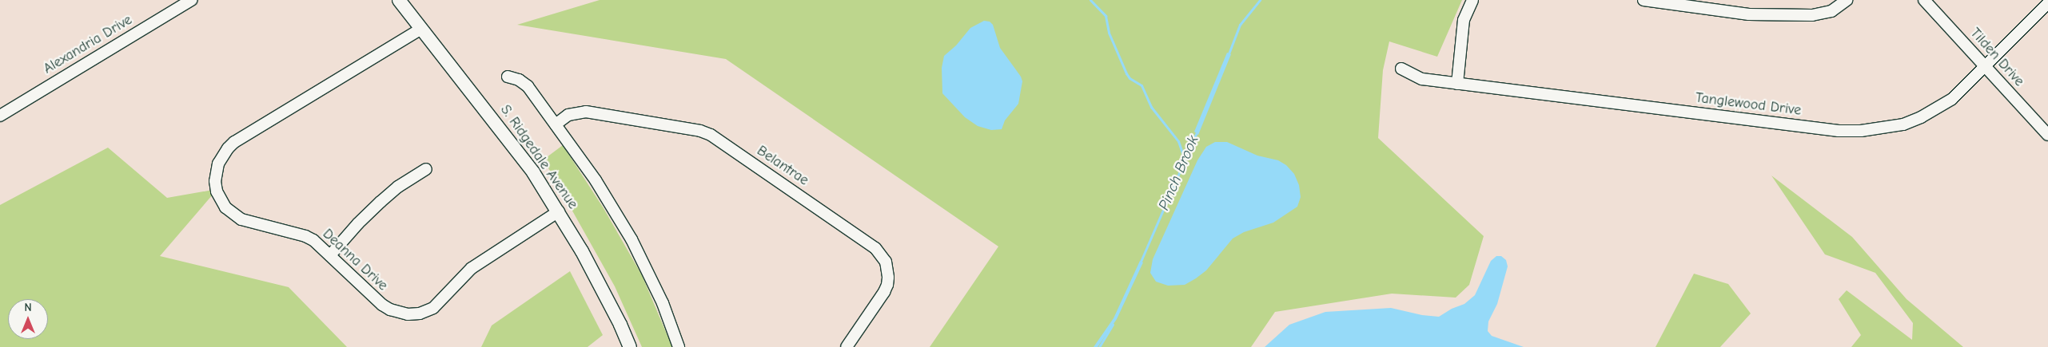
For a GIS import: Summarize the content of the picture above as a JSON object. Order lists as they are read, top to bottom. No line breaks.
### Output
{"streets":{"main road":["S. Ridgedale Avenue"],"street":["Alexandria Drive","Tilden Drive","Tanglewood Drive","Belantrae","Deanna Drive"]},"crossings":[["Tilden Drive","Tanglewood Drive"],["S. Ridgedale Avenue","Deanna Drive"]],"water":["Pinch Brook"],"north":"top"}
